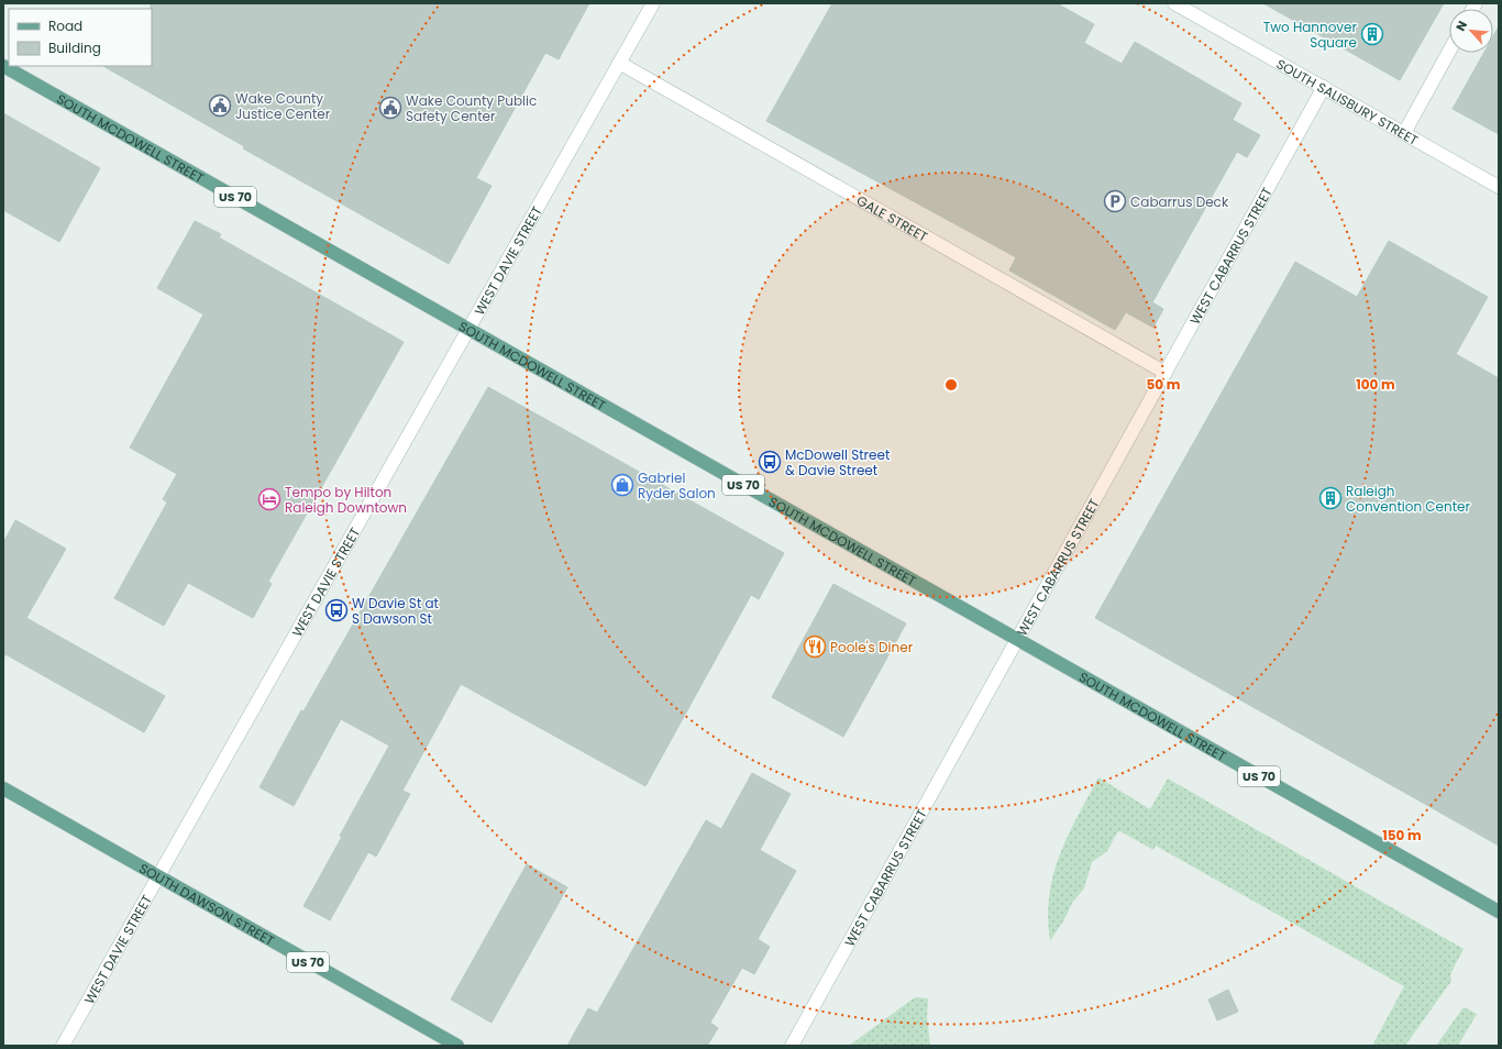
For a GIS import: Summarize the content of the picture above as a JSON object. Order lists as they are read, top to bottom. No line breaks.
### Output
{"streets":{"main road":["SOUTH MCDOWELL STREET","US 70","SOUTH DAWSON STREET"],"street":["SOUTH SALISBURY STREET","GALE STREET","WEST CABARRUS STREET","WEST DAVIE STREET"]},"crossings":[["SOUTH SALISBURY STREET","WEST CABARRUS STREET"],["SOUTH MCDOWELL STREET","WEST CABARRUS STREET"],["SOUTH MCDOWELL STREET","WEST DAVIE STREET"],["GALE STREET","WEST CABARRUS STREET"],["GALE STREET","WEST DAVIE STREET"],["WEST DAVIE STREET","SOUTH DAWSON STREET"]],"places":{"building":["Two Hannover Square","Raleigh Convention Center"],"public building":["Wake County Justice Center","Wake County Public Safety Center"],"parking":["Cabarrus Deck"],"bus stop":["McDowell Street & Davie Street","W Davie St at S Dawson St"],"shop":["Gabriel Ryder Salon"],"hotel":["Tempo by Hilton Raleigh Downtown"],"restaurant":["Poole's Diner"]},"legend":["Road","Building"],"north":"top left","rings":["50 m","100 m","150 m"]}
